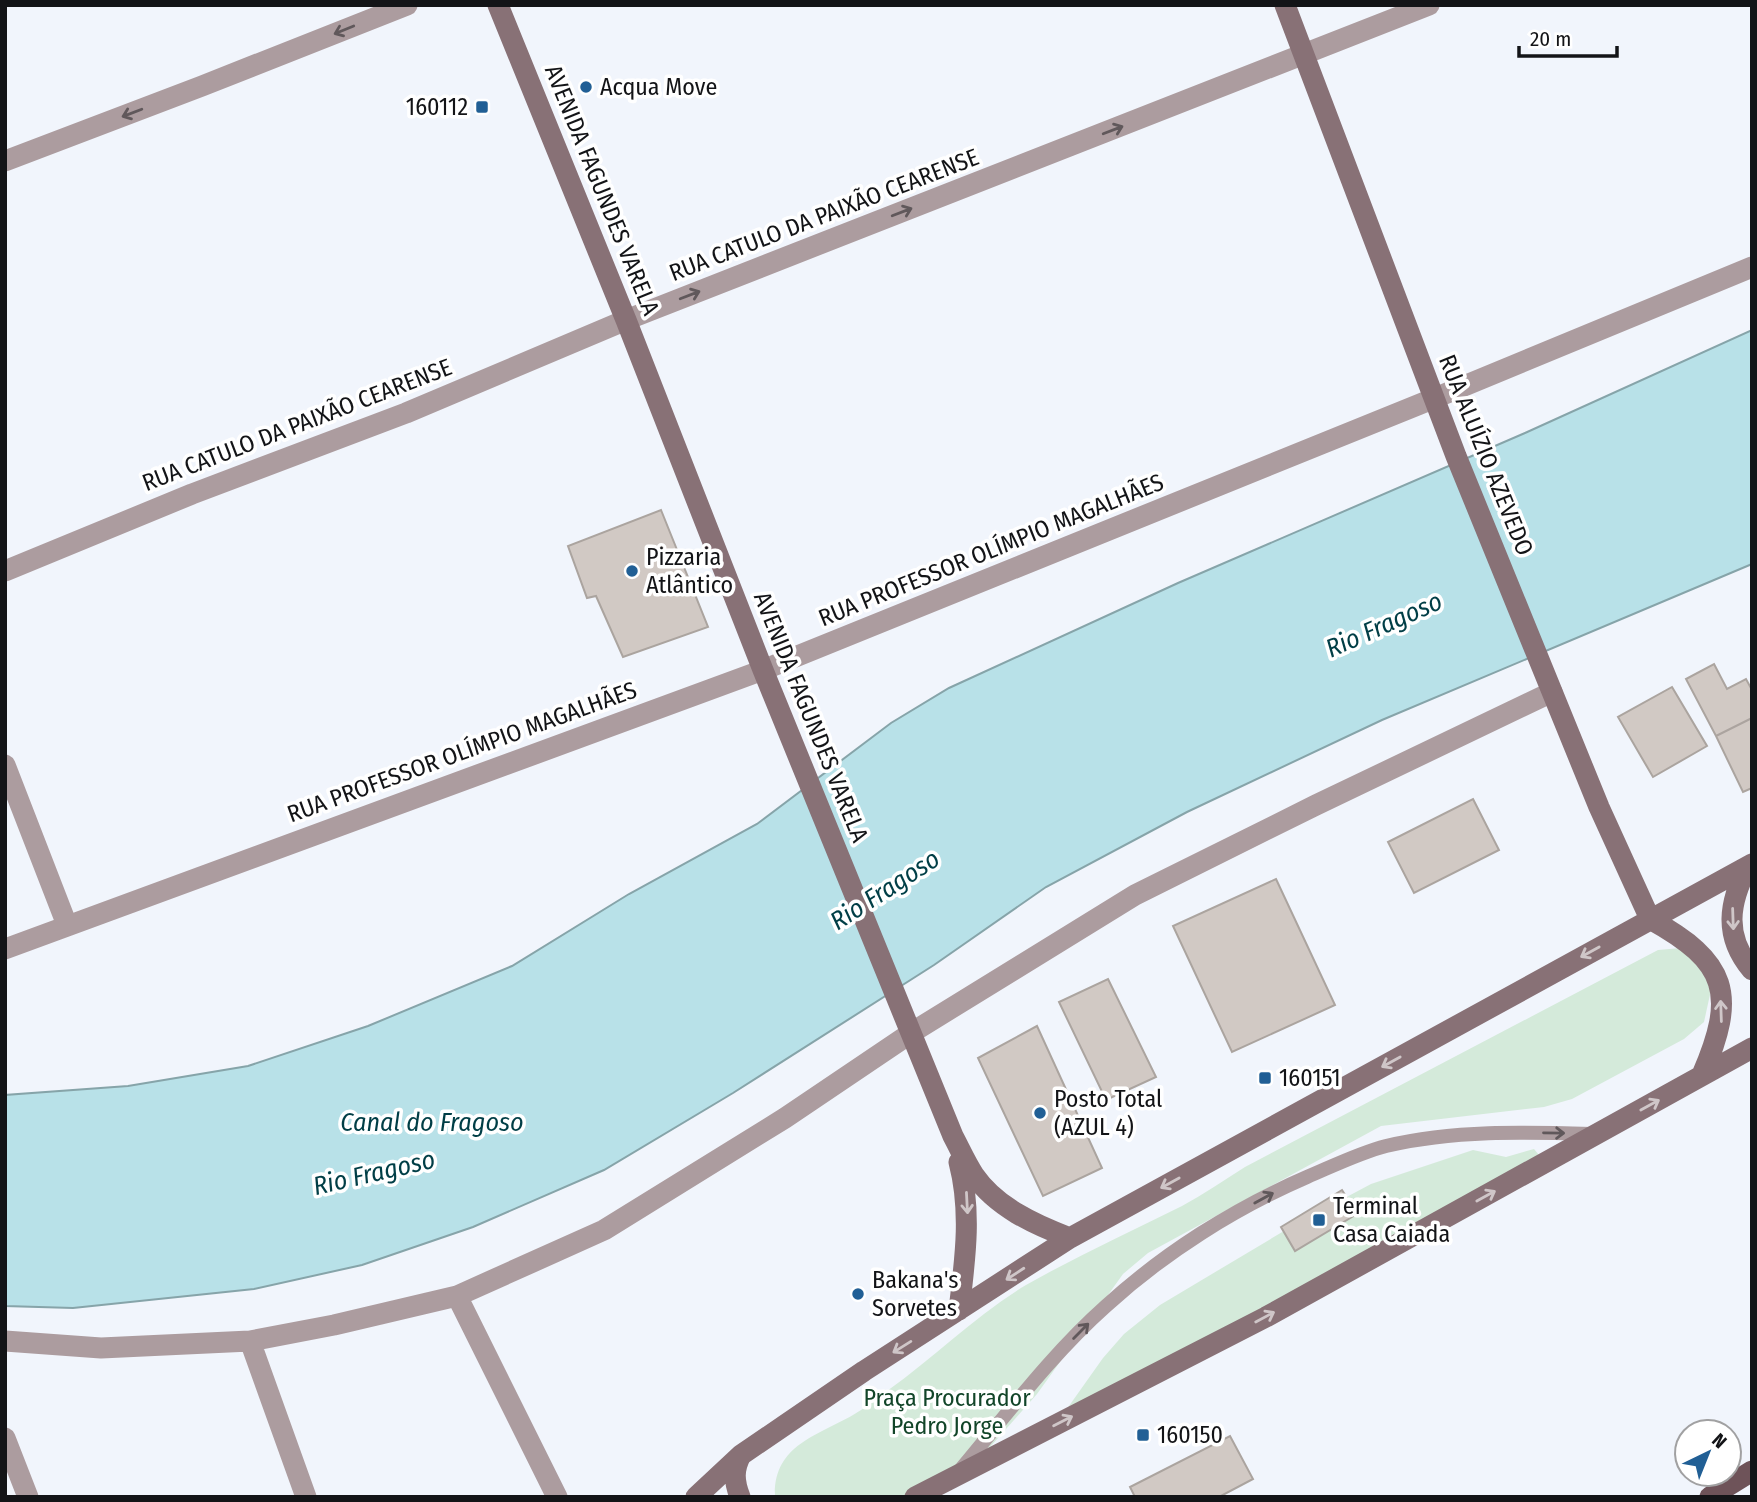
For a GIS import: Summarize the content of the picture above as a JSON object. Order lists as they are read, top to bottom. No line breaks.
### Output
{"streets":{"main road":["AVENIDA FAGUNDES VARELA","RUA ALUÍZIO AZEVEDO"],"street":["RUA CATULO DA PAIXÃO CEARENSE","RUA PROFESSOR OLÍMPIO MAGALHÃES"]},"crossings":[["AVENIDA FAGUNDES VARELA","RUA CATULO DA PAIXÃO CEARENSE"],["AVENIDA FAGUNDES VARELA","RUA PROFESSOR OLÍMPIO MAGALHÃES"],["RUA CATULO DA PAIXÃO CEARENSE","RUA ALUÍZIO AZEVEDO"],["RUA ALUÍZIO AZEVEDO","RUA PROFESSOR OLÍMPIO MAGALHÃES"]],"one_way":["RUA CATULO DA PAIXÃO CEARENSE"],"water":["Rio Fragoso","Canal do Fragoso"],"parks":["Praça Procurador Pedro Jorge"],"places":{"other":["Acqua Move","Pizzaria Atlântico","Posto Total (AZUL 4)","Bakana's Sorvetes"],"transit":["160112","160151","Terminal Casa Caiada","160150"]},"scale_bar":"20 m","north":"top right"}
